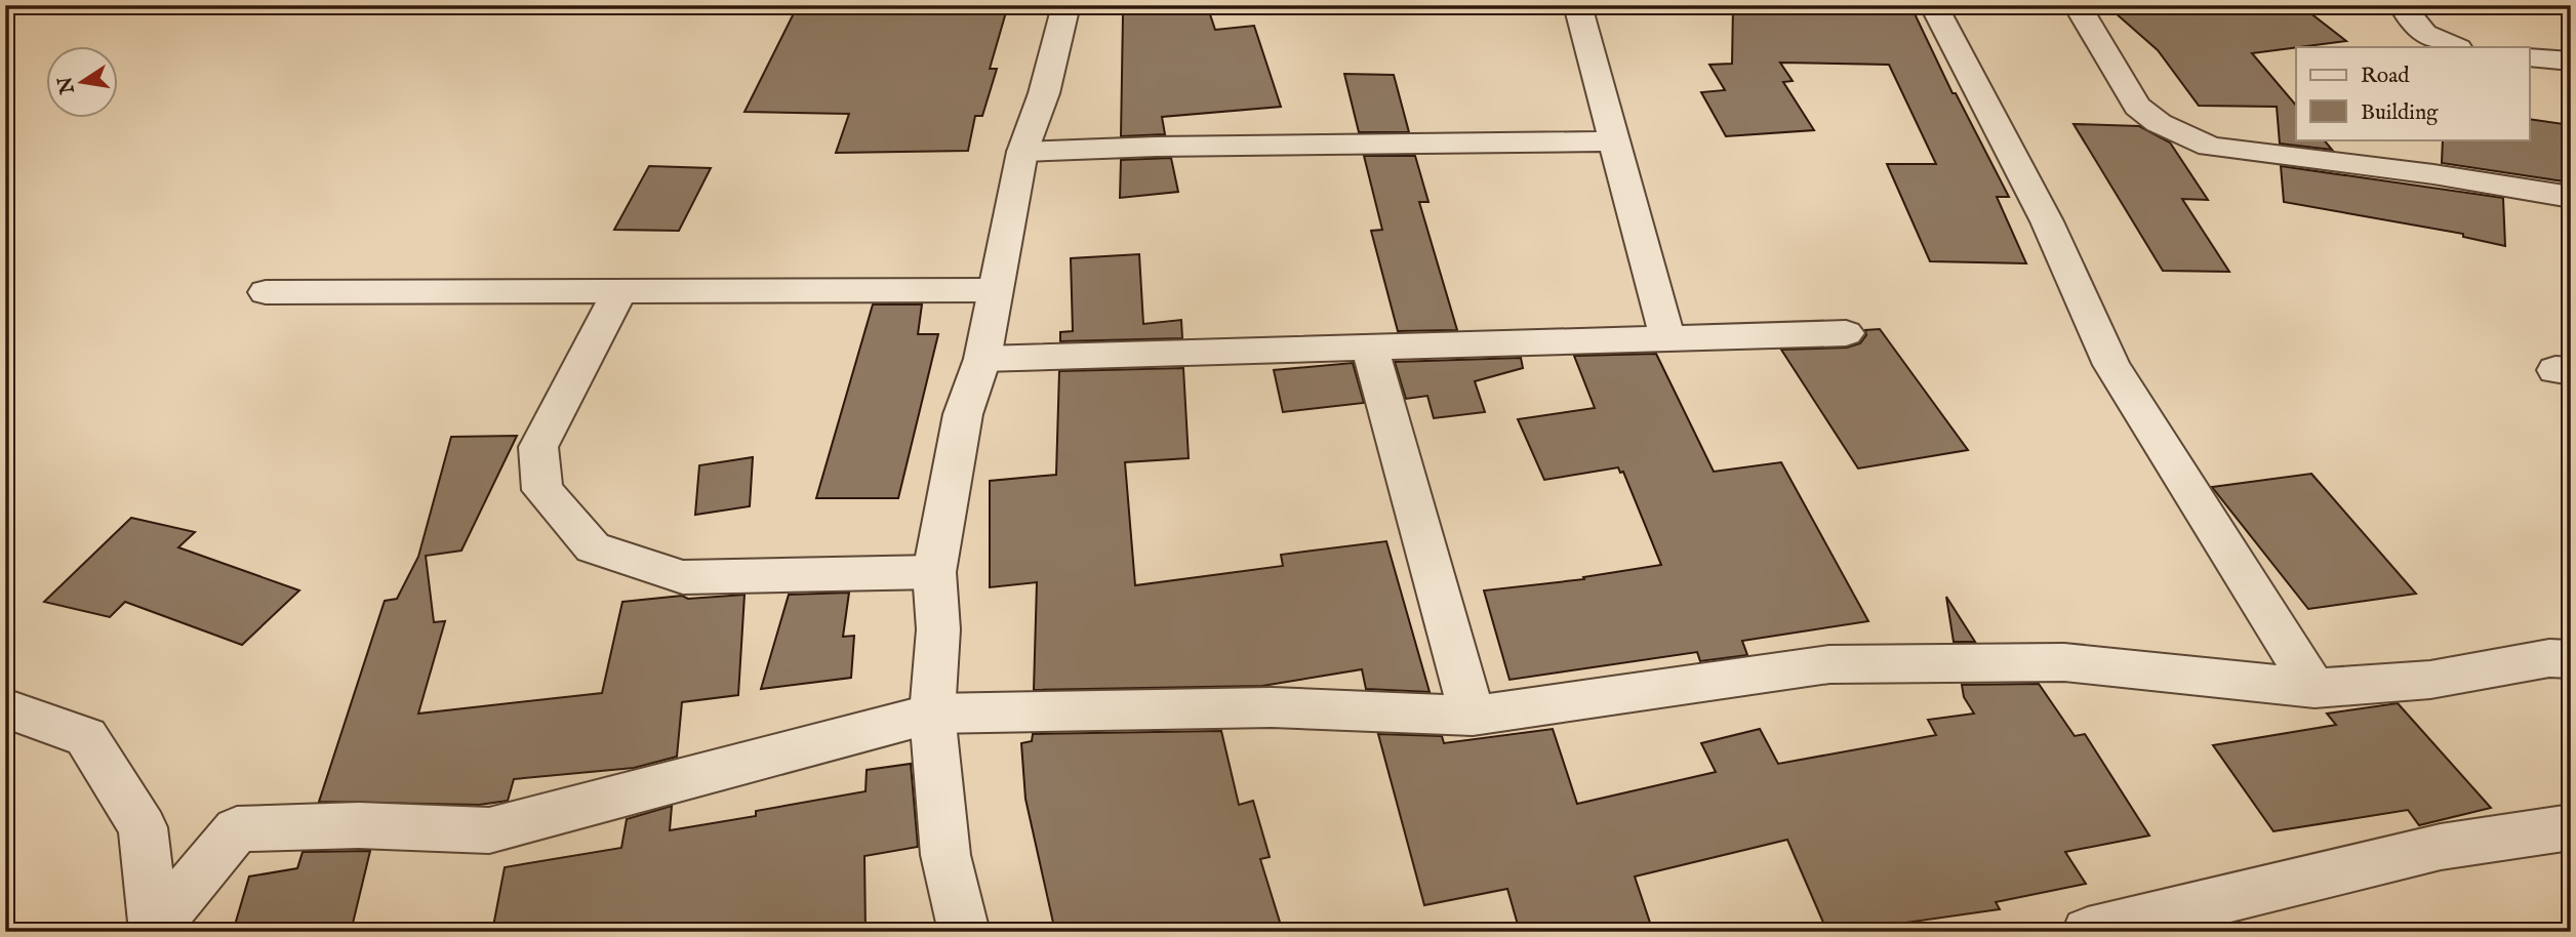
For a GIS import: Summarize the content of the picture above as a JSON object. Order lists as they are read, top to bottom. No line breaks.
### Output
{"legend":["Road","Building"],"north":"left"}
